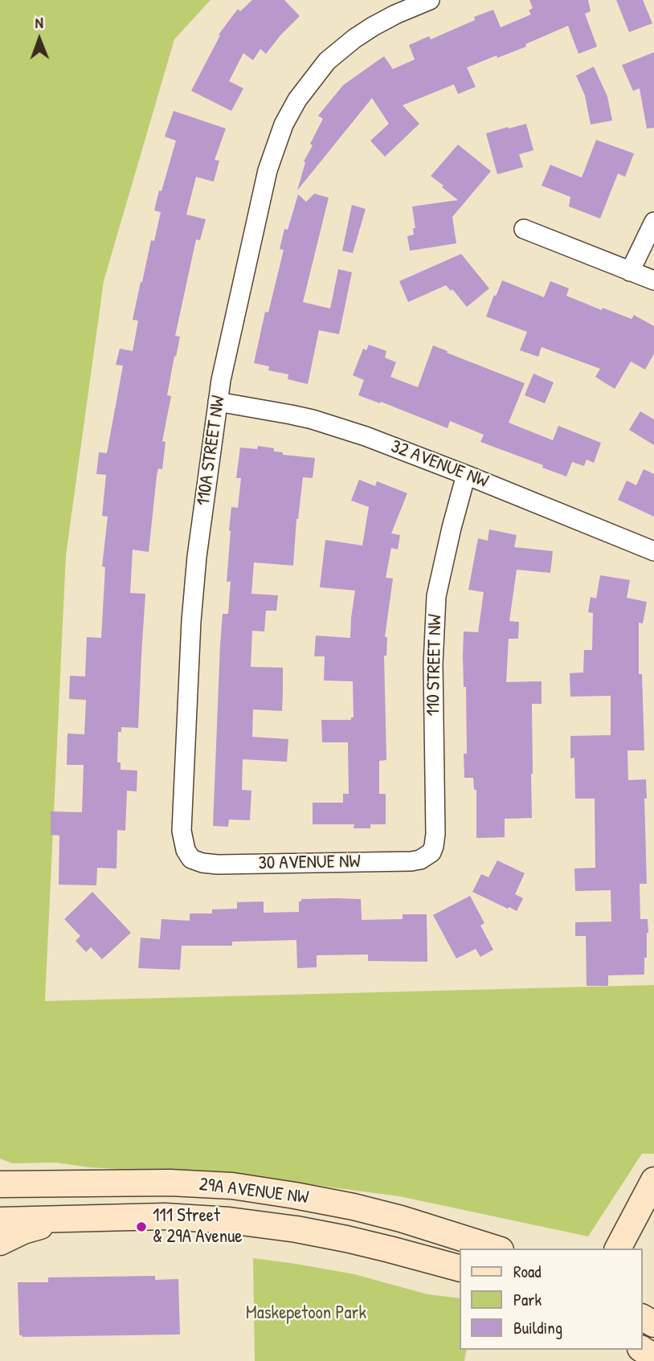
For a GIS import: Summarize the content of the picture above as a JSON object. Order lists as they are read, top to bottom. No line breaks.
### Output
{"streets":{"street":["110A STREET NW","32 AVENUE NW","110 STREET NW","30 AVENUE NW","29A AVENUE NW"]},"crossings":[["110A STREET NW","32 AVENUE NW"],["110A STREET NW","30 AVENUE NW"],["32 AVENUE NW","110 STREET NW"],["110 STREET NW","30 AVENUE NW"]],"parks":["Maskepetoon Park"],"places":["111 Street & 29A Avenue"],"legend":["Road","Park","Building"],"north":"top"}
